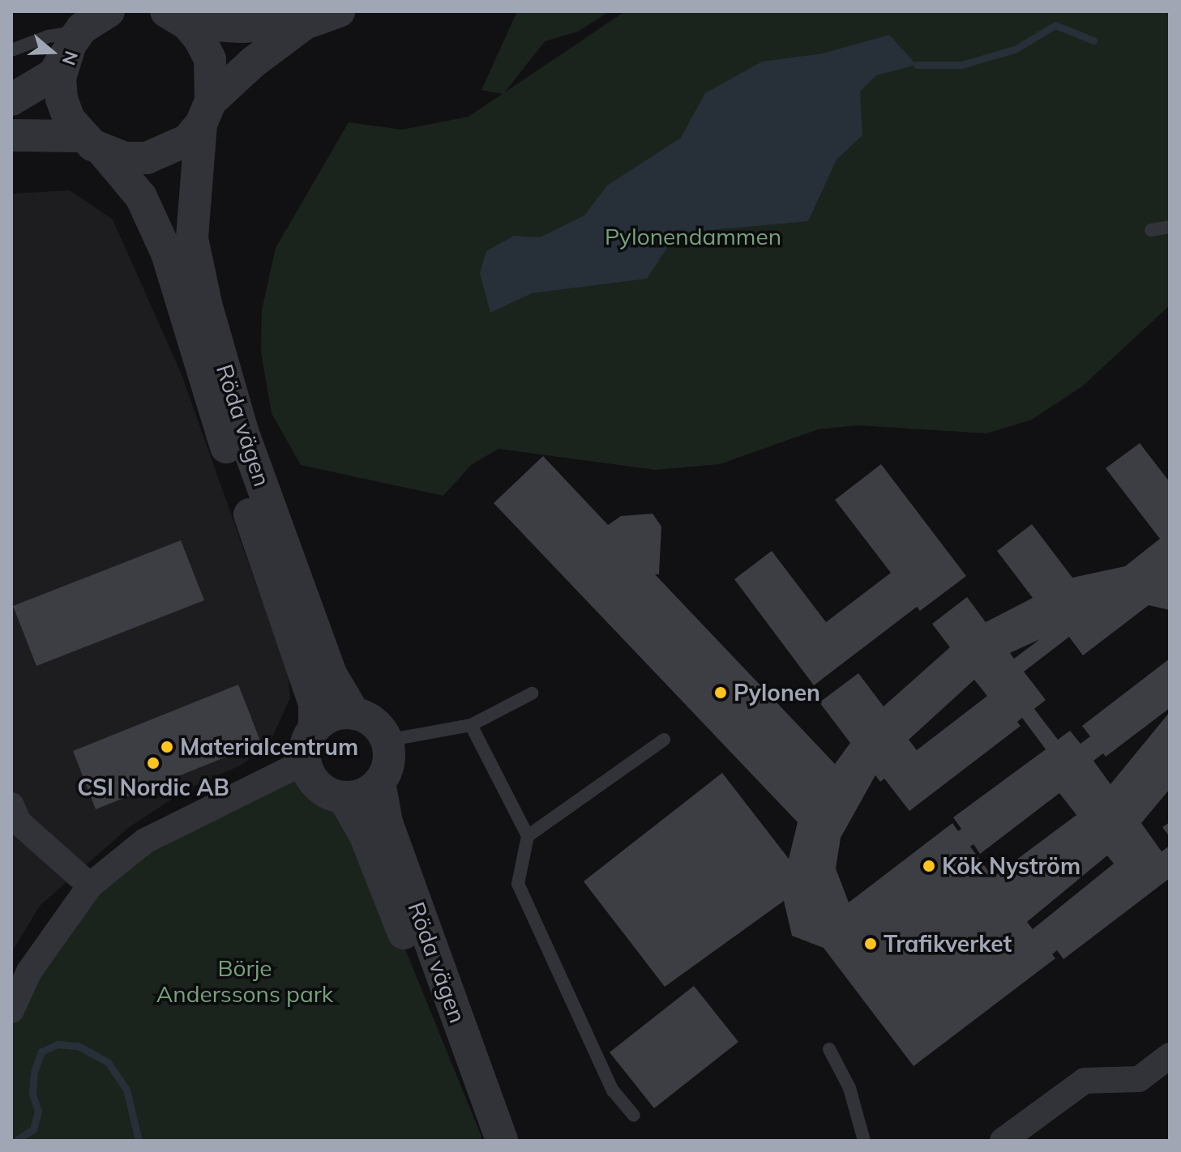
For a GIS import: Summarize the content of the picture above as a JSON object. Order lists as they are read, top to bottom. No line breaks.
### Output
{"streets":{"street":["Röda vägen"]},"parks":["Pylonendammen","Börje Anderssons park"],"places":["Pylonen","Materialcentrum","CSI Nordic AB","Kök Nyström","Trafikverket"],"north":"right"}
